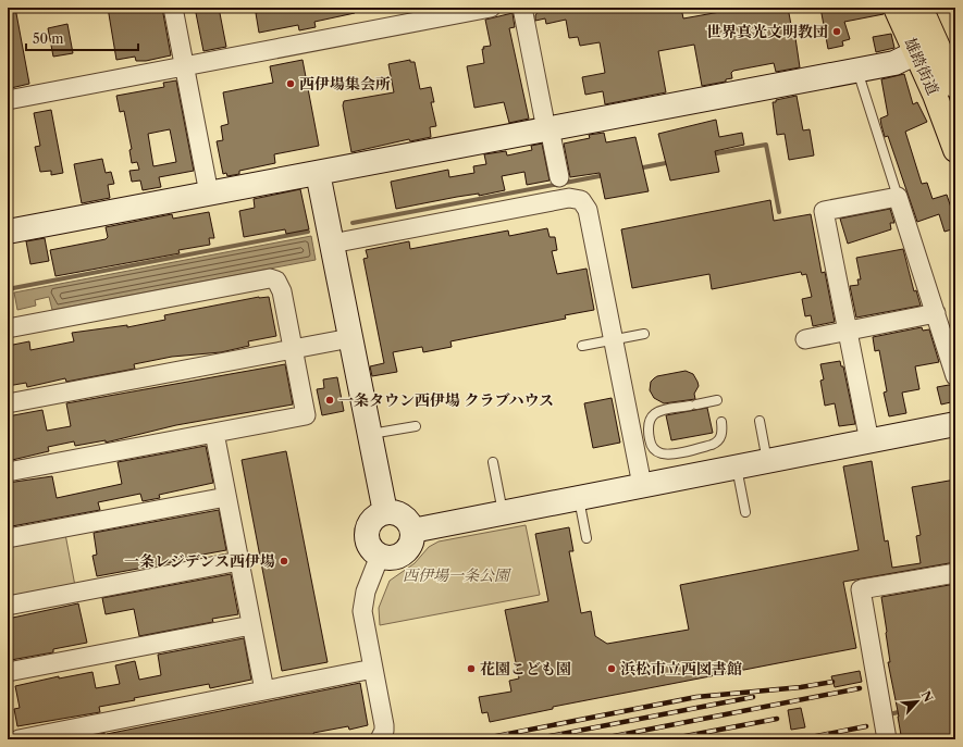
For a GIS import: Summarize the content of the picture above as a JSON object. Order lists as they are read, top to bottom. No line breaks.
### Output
{"streets":{"main road":["雄踏街道"]},"parks":["西伊場一条公園"],"places":["世界真光文明教団","西伊場集会所","一条タウン西伊場 クラブハウス","一条レジデンス西伊場","花園こども園","浜松市立西図書館"],"scale_bar":"50 m","north":"top right"}
